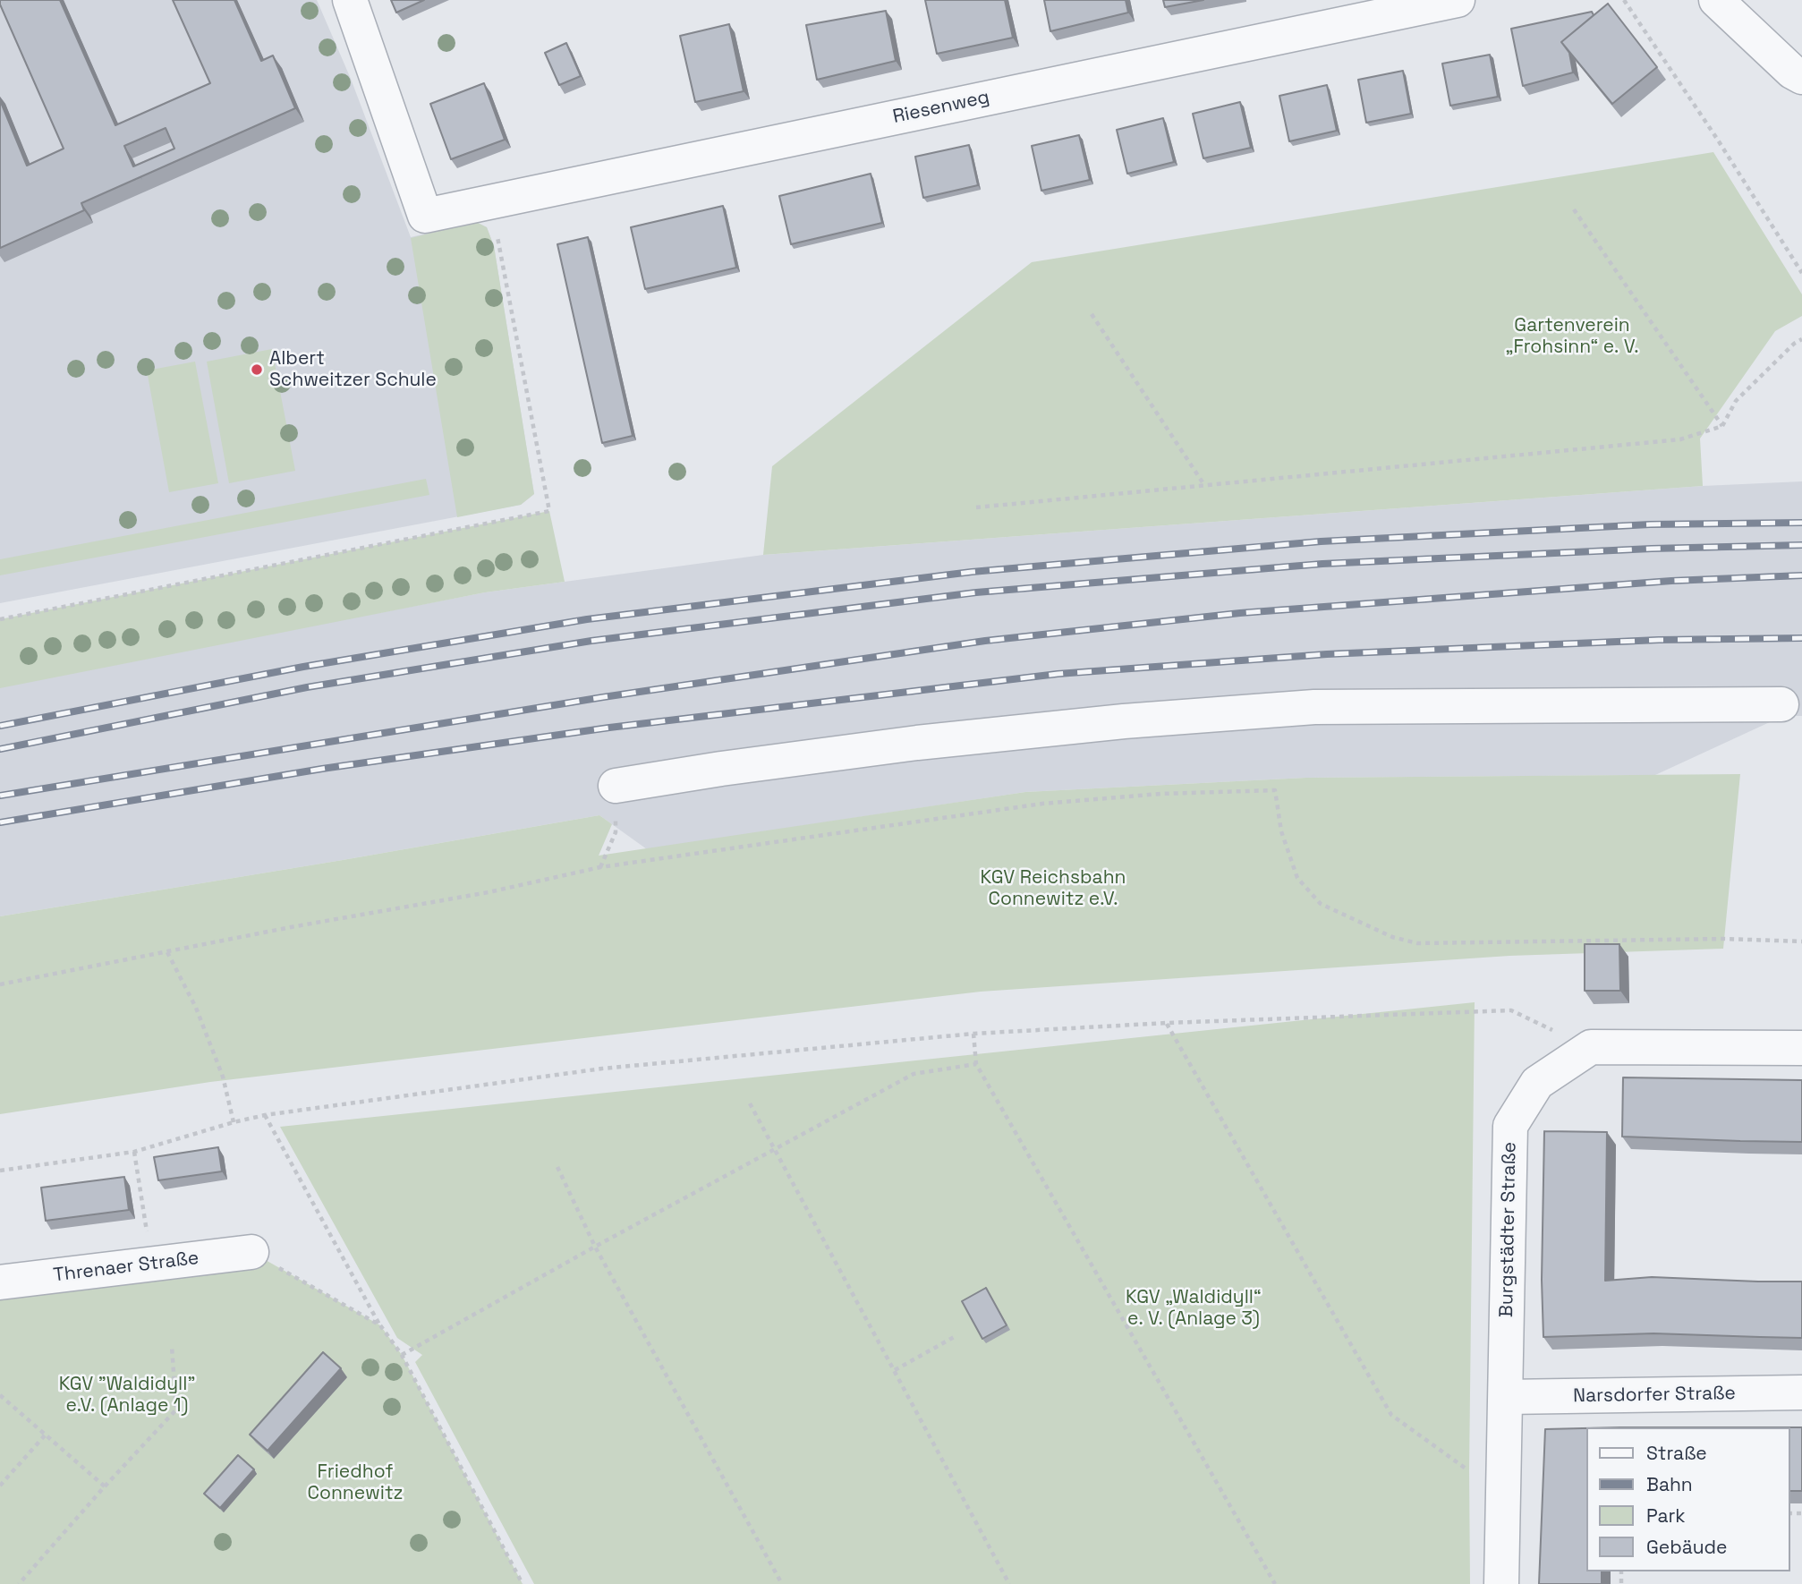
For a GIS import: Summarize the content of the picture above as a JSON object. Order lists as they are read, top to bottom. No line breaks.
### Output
{"streets":{"street":["Riesenweg","Burgstädter Straße","Threnaer Straße","Narsdorfer Straße"]},"crossings":[["Burgstädter Straße","Narsdorfer Straße"]],"parks":["Gartenverein „Frohsinn“ e. V.","KGV Reichsbahn Connewitz e.V.","KGV „Waldidyll“ e. V. (Anlage 3)","KGV \"Waldidyll\" e.V. (Anlage 1)","Friedhof Connewitz"],"places":["Albert Schweitzer Schule"],"legend":["Straße","Bahn","Park","Gebäude"]}
